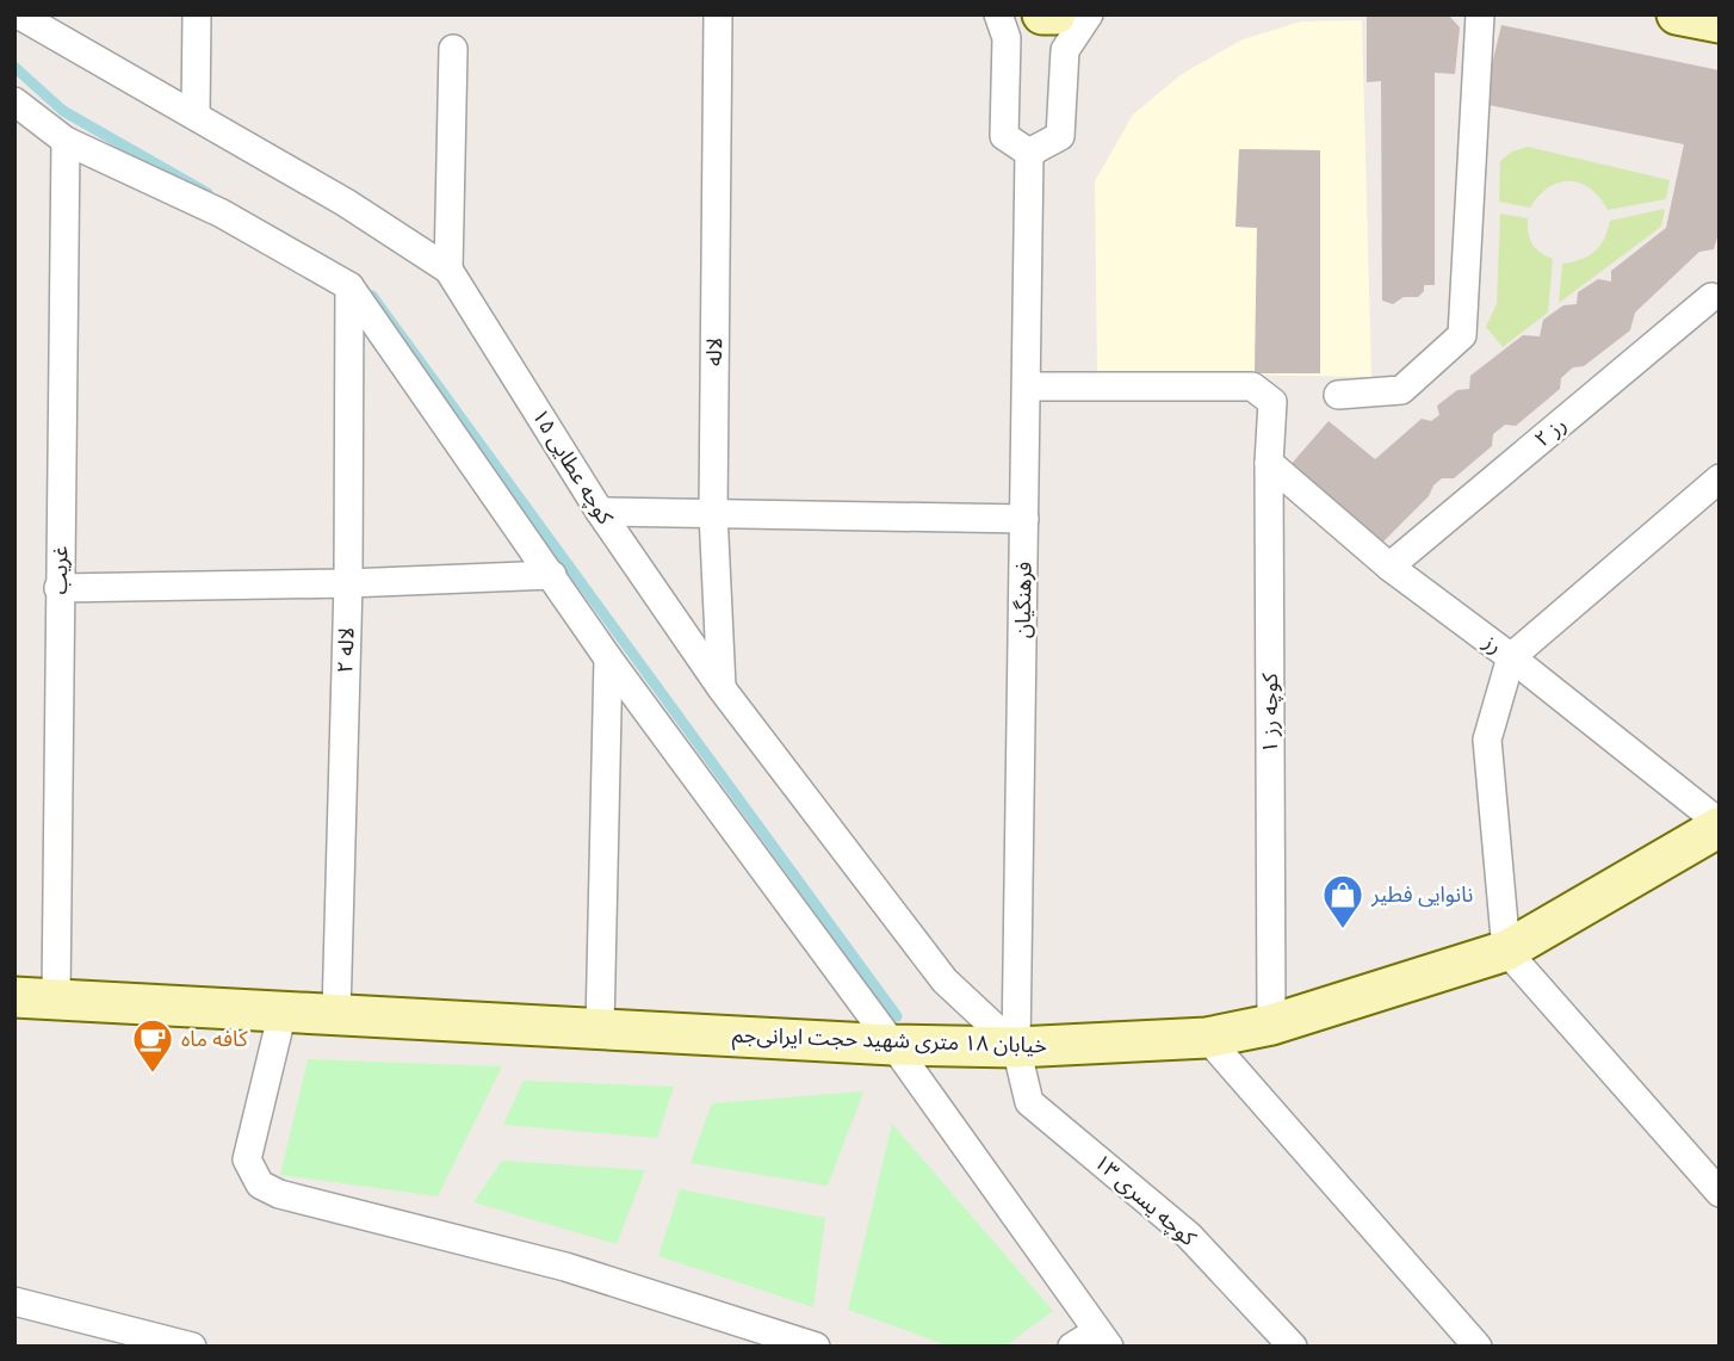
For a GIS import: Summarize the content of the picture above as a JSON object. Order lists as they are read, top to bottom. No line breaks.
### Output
{"streets":{"street":["لاله","رز ۲","کوچه عطایی ۱۵","غریب","فرهنگیان","رز","لاله ۲","کوچه رز ۱","خیابان ۱۸ متری شهید حجت ایرانی‌جم","کوچه یسری ۱۳"]},"crossings":[["لاله","کوچه عطایی ۱۵"],["رز ۲","رز"],["کوچه عطایی ۱۵","فرهنگیان"],["کوچه عطایی ۱۵","خیابان ۱۸ متری شهید حجت ایرانی‌جم"],["کوچه عطایی ۱۵","کوچه یسری ۱۳"],["غریب","خیابان ۱۸ متری شهید حجت ایرانی‌جم"],["فرهنگیان","کوچه رز ۱"],["فرهنگیان","خیابان ۱۸ متری شهید حجت ایرانی‌جم"],["فرهنگیان","کوچه یسری ۱۳"],["رز","کوچه رز ۱"],["رز","خیابان ۱۸ متری شهید حجت ایرانی‌جم"],["لاله ۲","خیابان ۱۸ متری شهید حجت ایرانی‌جم"],["کوچه رز ۱","خیابان ۱۸ متری شهید حجت ایرانی‌جم"],["خیابان ۱۸ متری شهید حجت ایرانی‌جم","کوچه یسری ۱۳"]],"places":{"shop":["نانوایی فطیر"],"cafe":["کافه ماه"]}}
